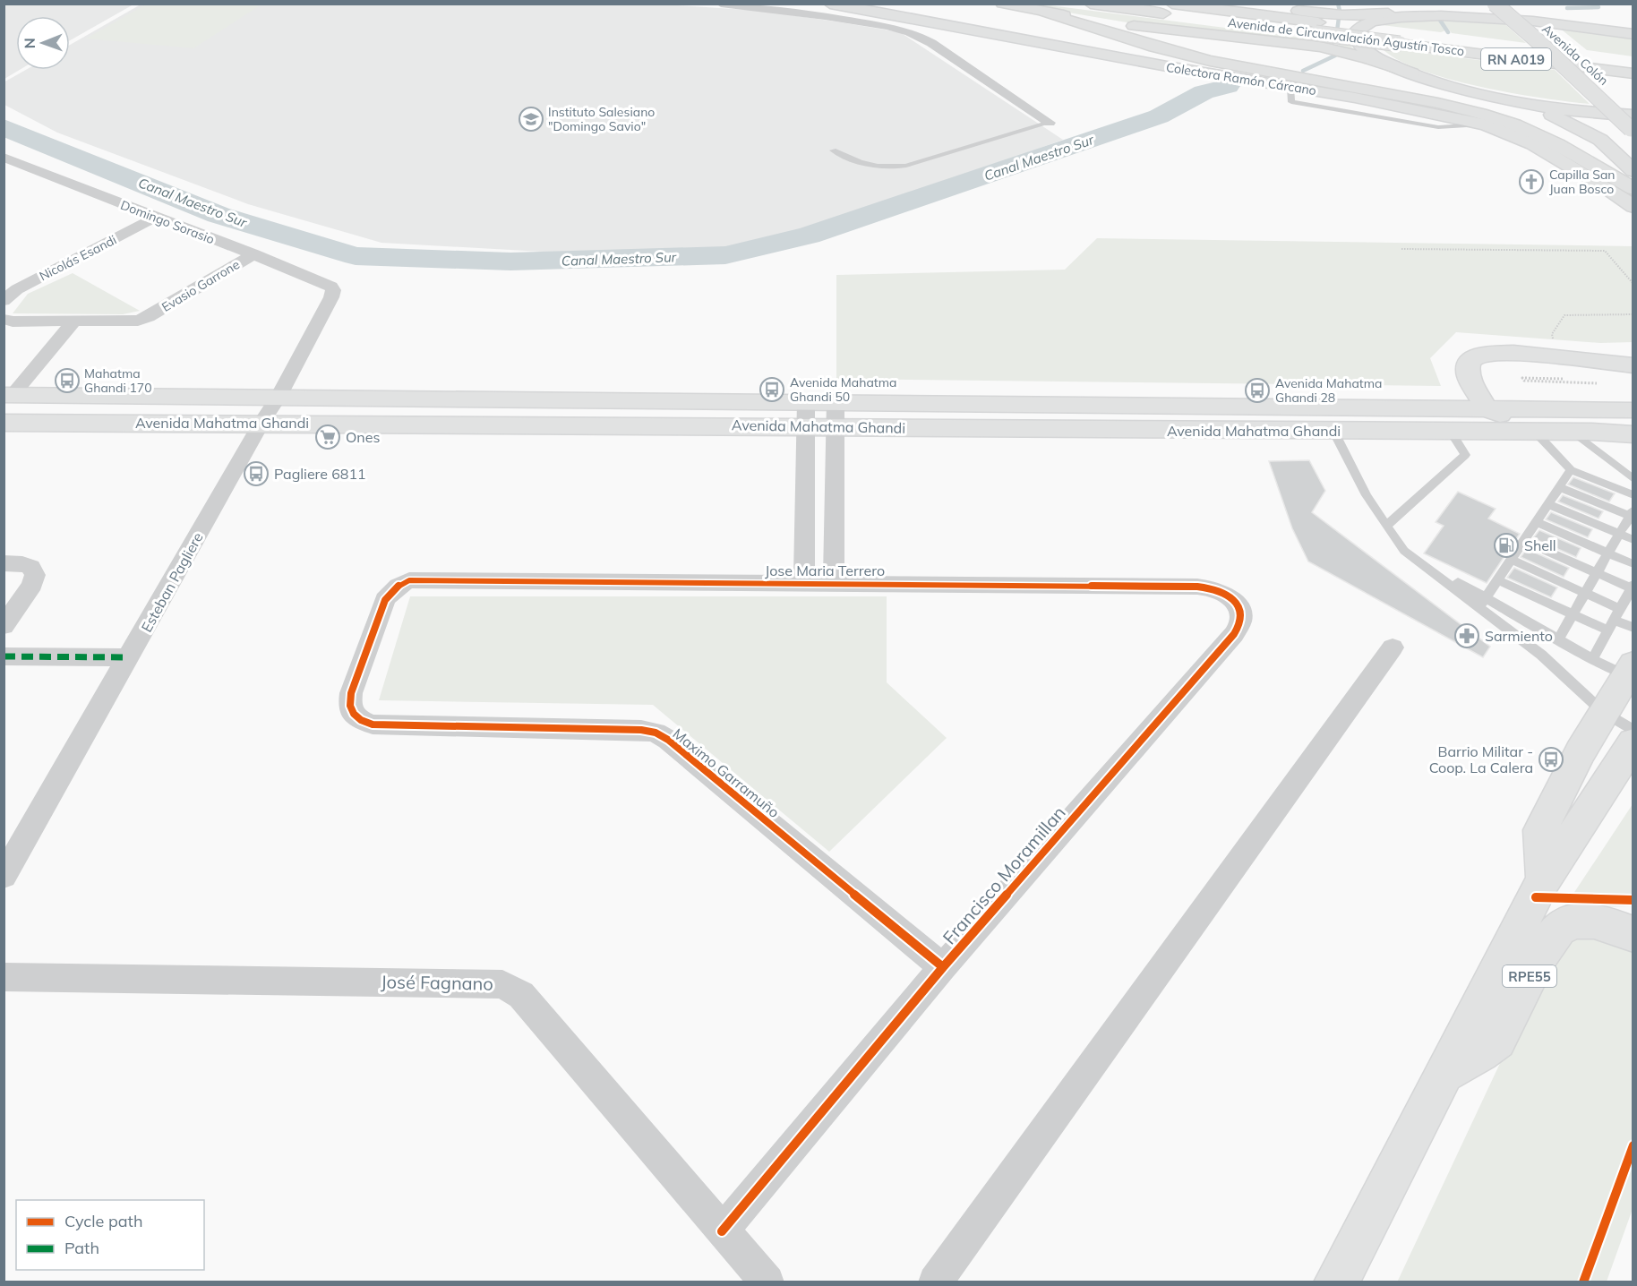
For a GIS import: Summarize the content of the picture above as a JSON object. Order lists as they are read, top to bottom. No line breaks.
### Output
{"streets":{"main road":["Avenida de Circunvalación Agustín Tosco","Avenida Colón","RN A019","Colectora Ramón Cárcano","Avenida Mahatma Ghandi","RPE55"],"street":["Domingo Sorasio","Nicolás Esandi","Evasio Garrone","Jose Maria Terrero","Esteban Pagliere","Maximo Garramuño","Francisco Moramillan","José Fagnano"]},"crossings":[["Domingo Sorasio","Nicolás Esandi"],["Domingo Sorasio","Evasio Garrone"],["Domingo Sorasio","Esteban Pagliere"],["Avenida Mahatma Ghandi","Esteban Pagliere"],["Jose Maria Terrero","Maximo Garramuño"],["Jose Maria Terrero","Francisco Moramillan"],["Maximo Garramuño","Francisco Moramillan"],["Francisco Moramillan","José Fagnano"]],"water":["Canal Maestro Sur"],"places":{"school or university":["Instituto Salesiano \"Domingo Savio\""],"church":["Capilla San Juan Bosco"],"bus stop":["Mahatma Ghandi 170","Avenida Mahatma Ghandi 50","Avenida Mahatma Ghandi 28","Pagliere 6811","Barrio Militar - Coop. La Calera"],"supermarket":["Ones"],"fuel station":["Shell"],"pharmacy":["Sarmiento"]},"legend":["Cycle path","Path"],"north":"left"}
